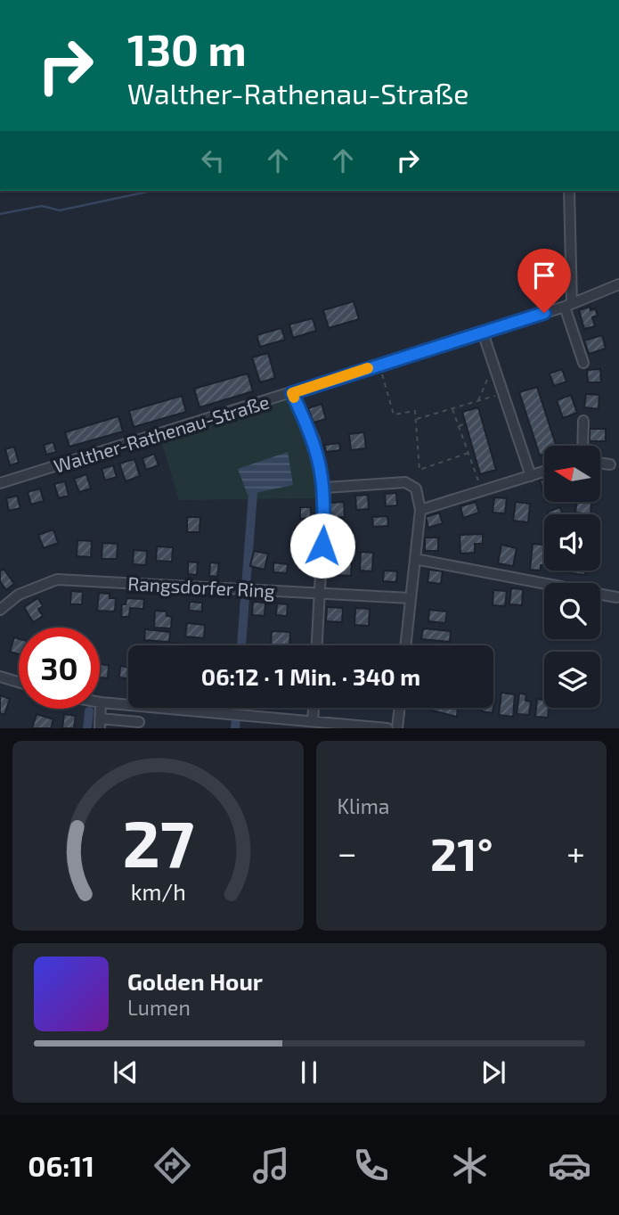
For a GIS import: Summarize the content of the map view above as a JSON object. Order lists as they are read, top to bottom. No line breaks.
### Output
{"streets":{"street":["Walther-Rathenau-Straße","Rangsdorfer Ring"]},"north":"left","page":{"turn":["130 m","Walther-Rathenau-Straße"],"limit":"30","trip":"06:12 · 1 Min. · 340 m","tile":"Klima","heat":["−","21°","+"],"song":["Golden Hour","Lumen"],"tabs":"06:11","gauge":["27","km/h"]}}
